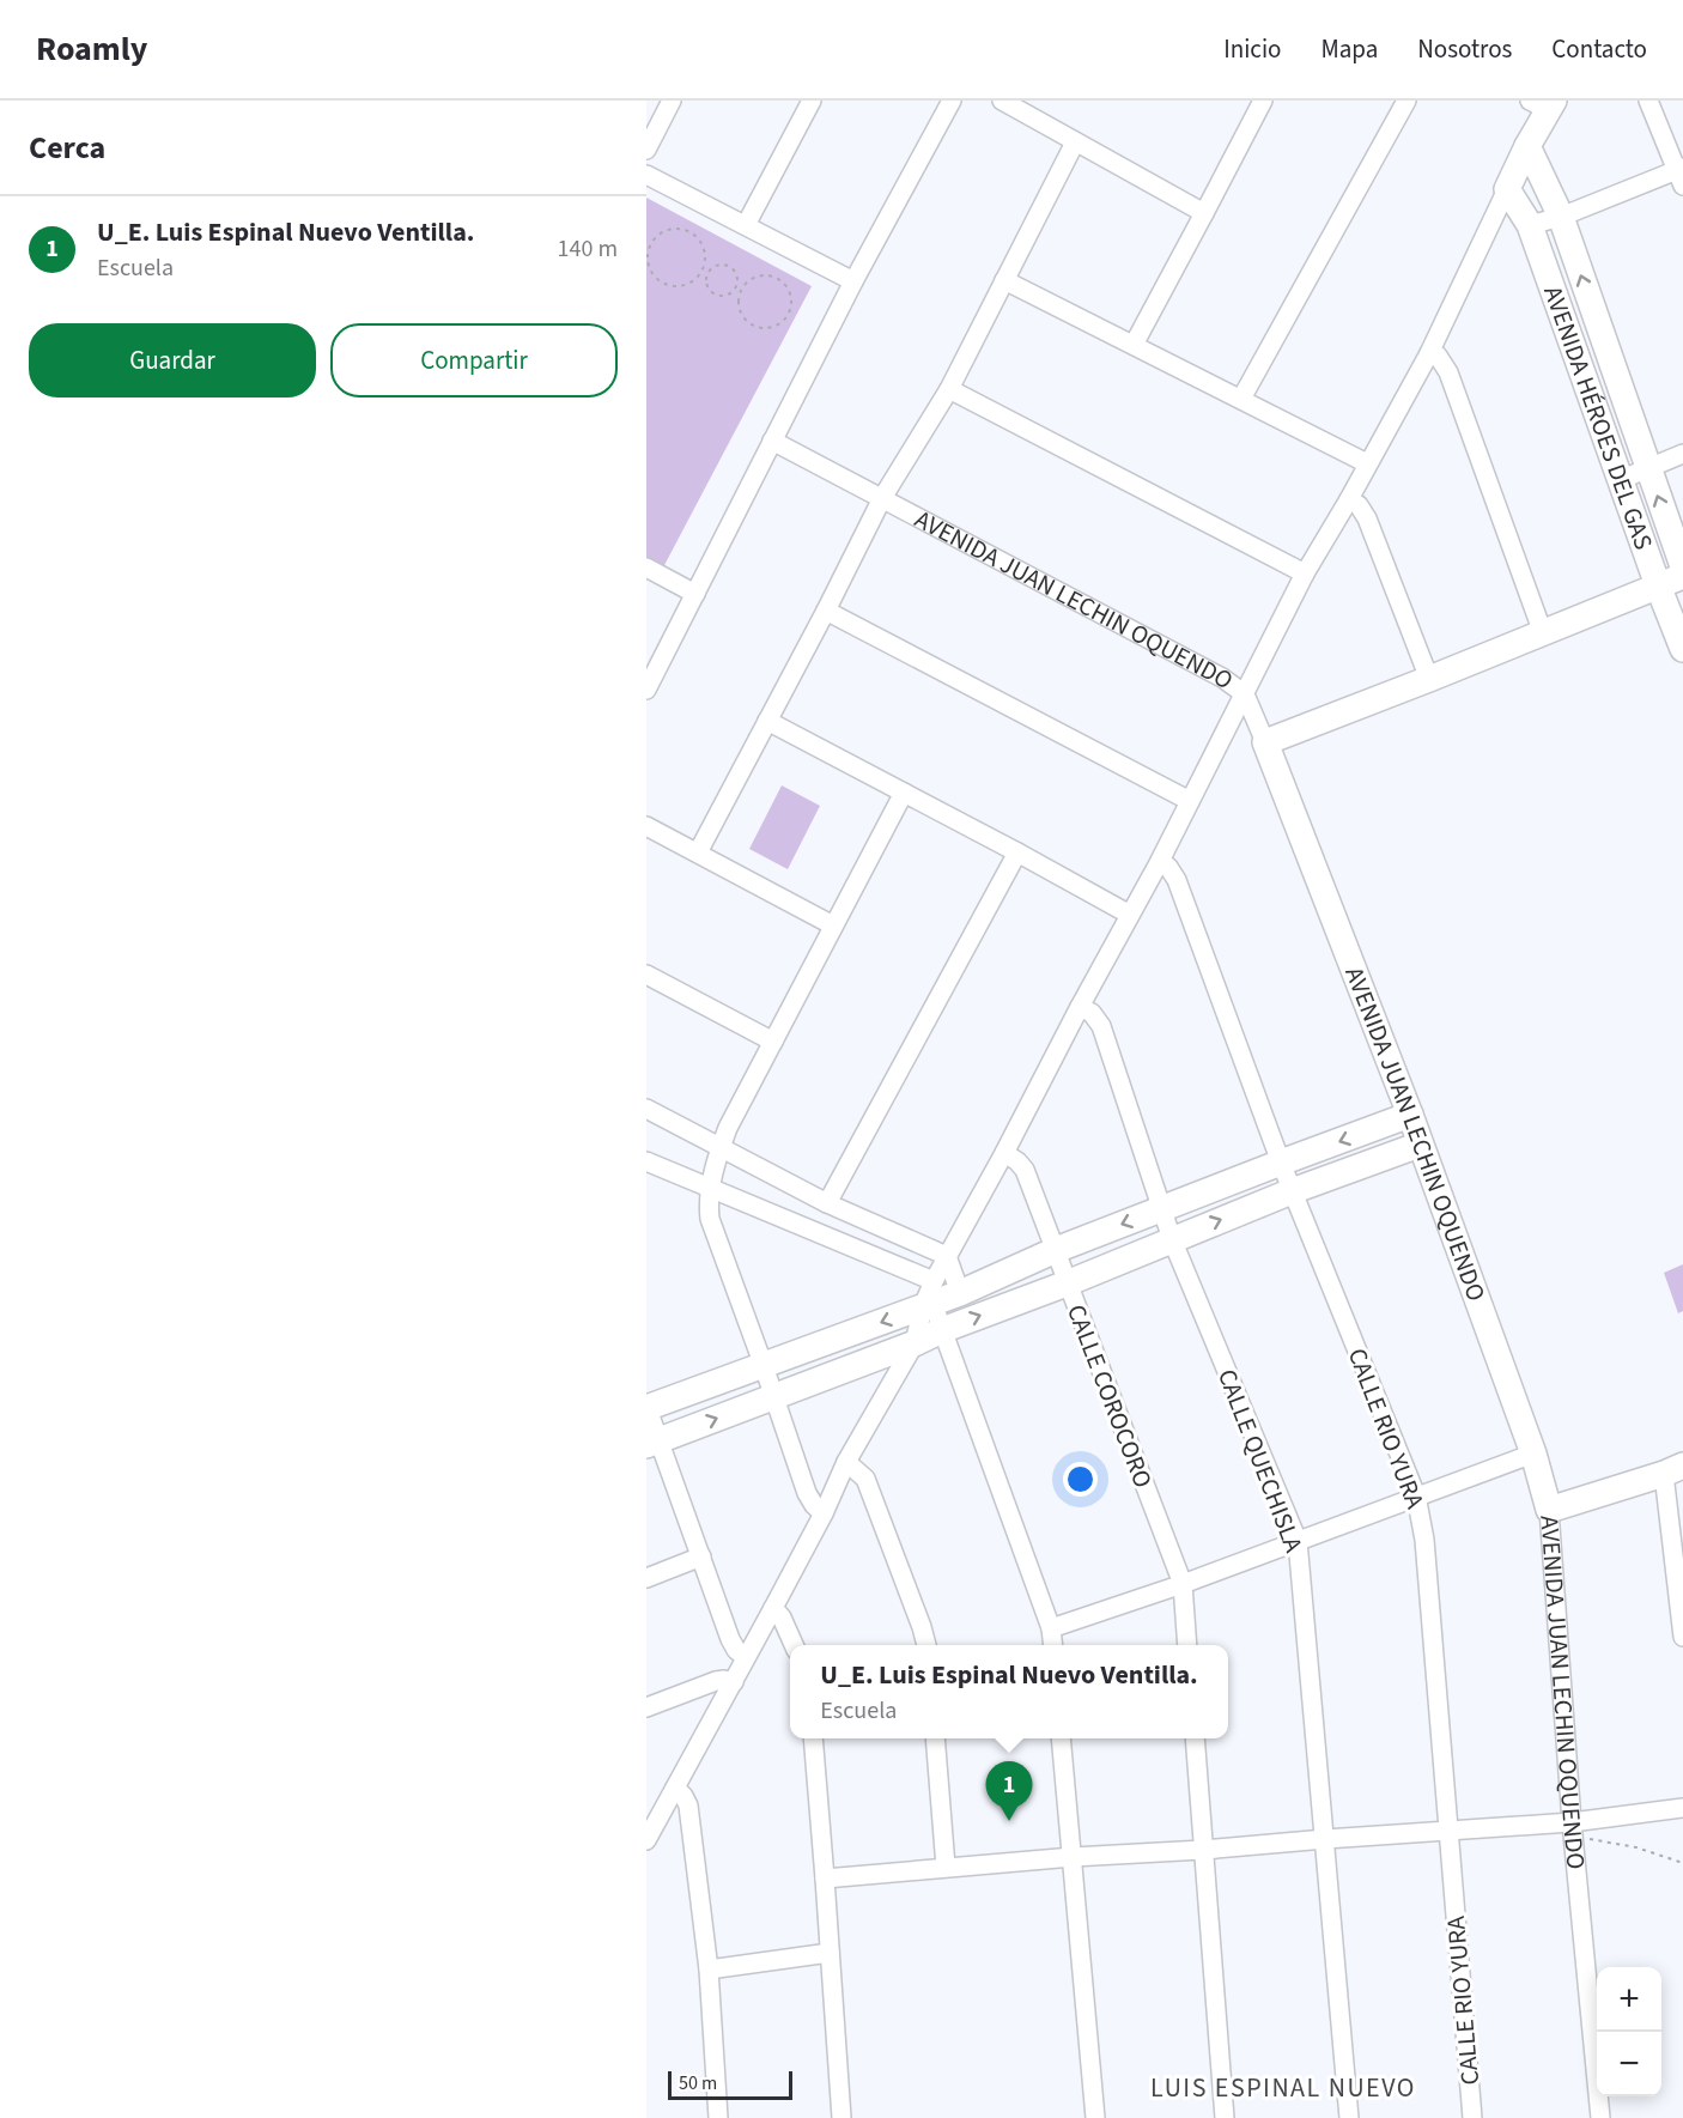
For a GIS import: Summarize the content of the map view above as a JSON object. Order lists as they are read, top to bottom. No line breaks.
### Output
{"streets":{"street":["AVENIDA HÉROES DEL GAS","AVENIDA JUAN LECHIN OQUENDO","CALLE COROCORO","CALLE RIO YURA","CALLE QUECHISLA"]},"districts":["LUIS ESPINAL NUEVO"],"scale_bar":"50 m","page":{"header":"Roamly","nav":["Inicio","Mapa","Nosotros","Contacto"],"heading":"Cerca","list":[{"mark":"1","name":"U_E. Luis Espinal Nuevo Ventilla.","note":"Escuela","value":"140 m"}],"buttons":["Guardar","Compartir"],"popup":["U_E. Luis Espinal Nuevo Ventilla.","Escuela"],"pins":"1","map_buttons":["+","−"],"scale":"50 m"}}
